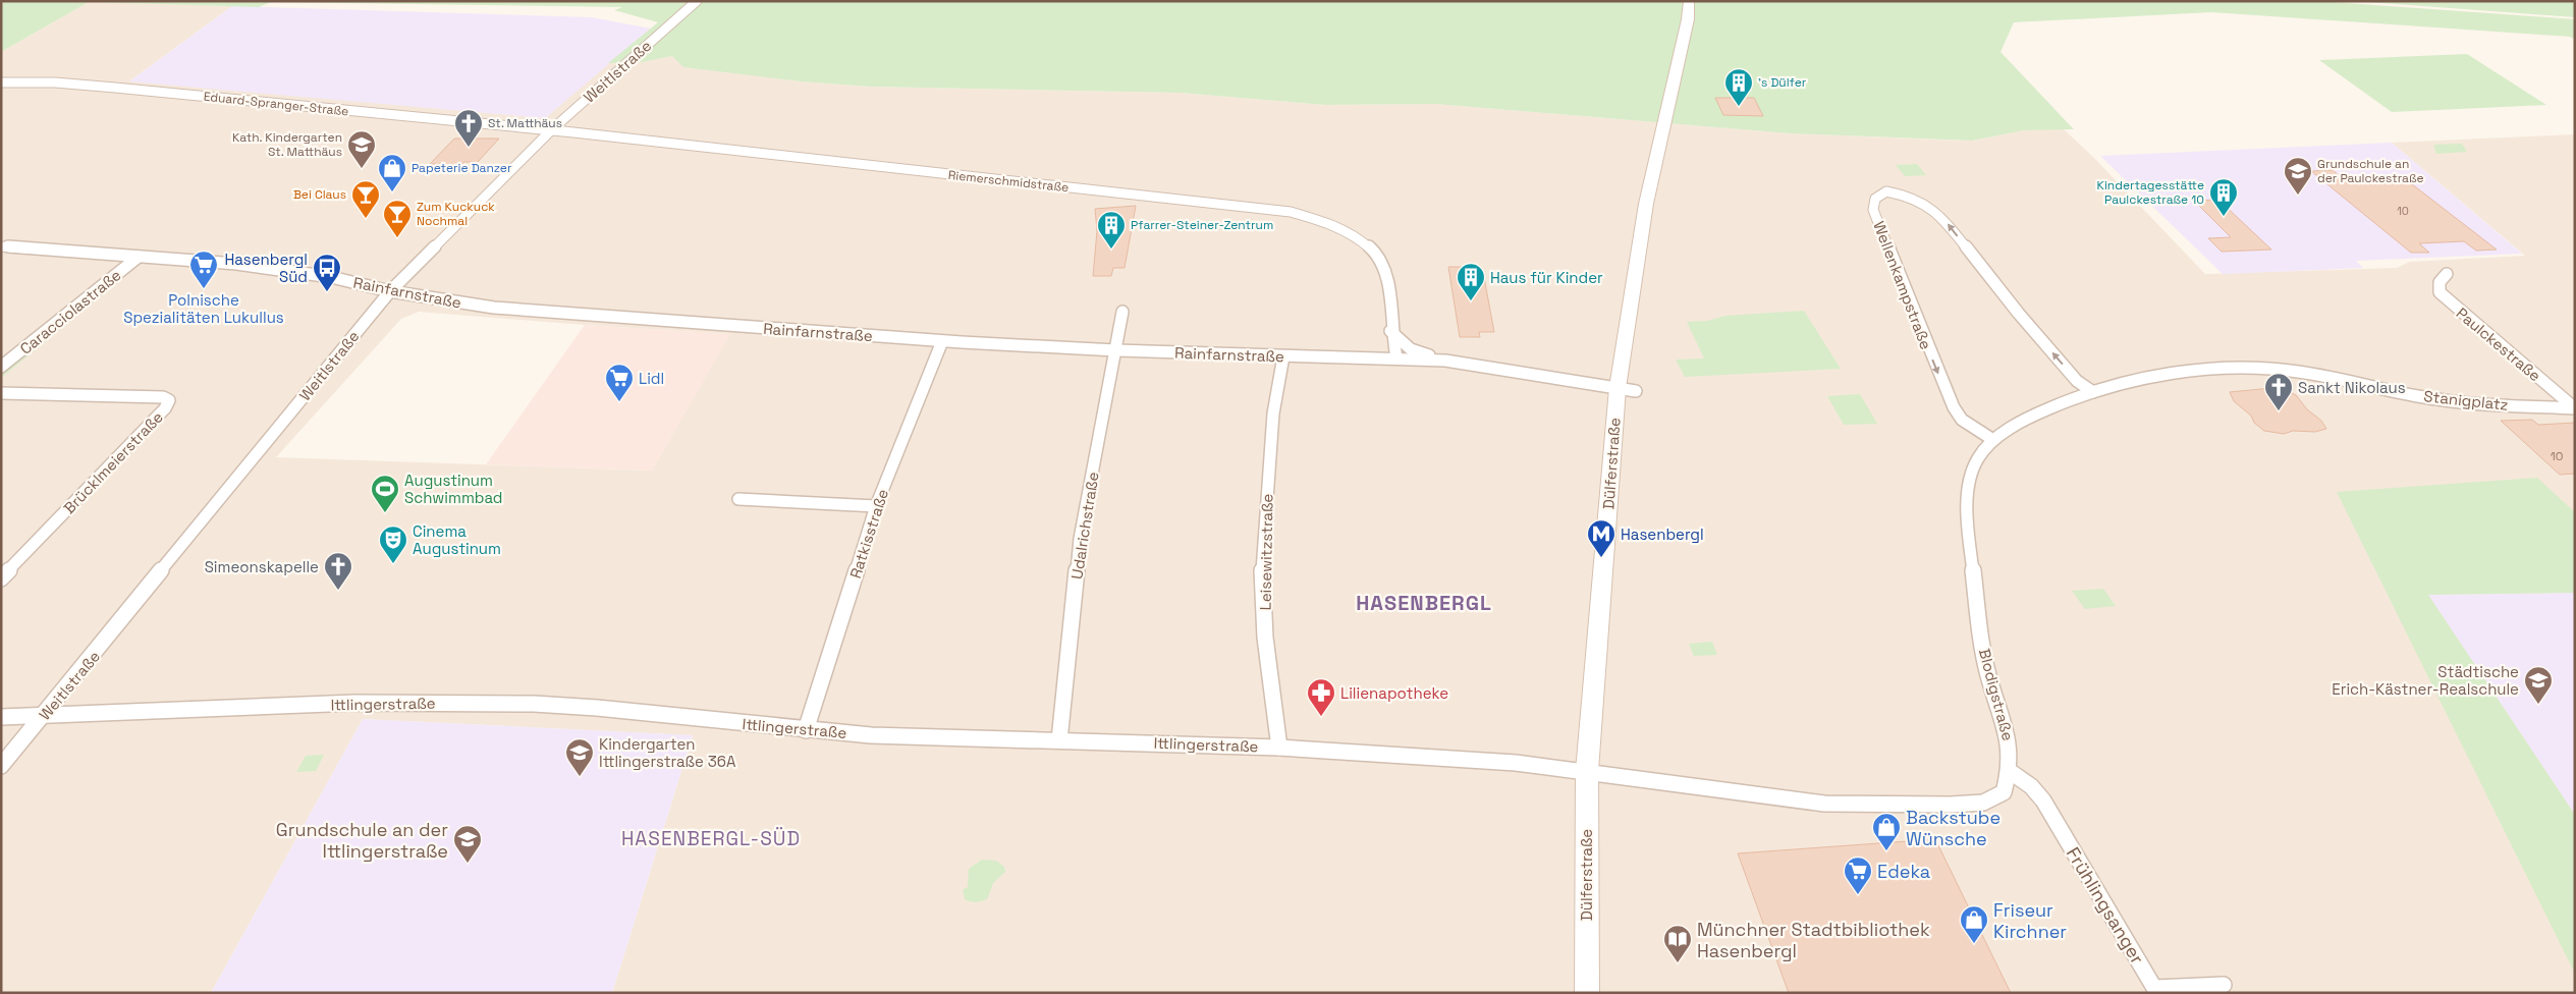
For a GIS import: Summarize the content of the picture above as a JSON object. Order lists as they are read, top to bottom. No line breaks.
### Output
{"streets":{"main road":["Dülferstraße"],"street":["Weitlstraße","Eduard-Spranger-Straße","Riemerschmidstraße","Wellenkampstraße","Rainfarnstraße","Caracciolastraße","Paulckestraße","Stanigplatz","Brücklmeierstraße","Udalrichstraße","Ratkisstraße","Leisewitzstraße","Blodigstraße","Ittlingerstraße","Frühlingsanger"]},"crossings":[["Weitlstraße","Eduard-Spranger-Straße"],["Weitlstraße","Riemerschmidstraße"],["Weitlstraße","Rainfarnstraße"],["Weitlstraße","Ittlingerstraße"],["Eduard-Spranger-Straße","Riemerschmidstraße"],["Riemerschmidstraße","Rainfarnstraße"],["Wellenkampstraße","Blodigstraße"],["Rainfarnstraße","Caracciolastraße"],["Rainfarnstraße","Dülferstraße"],["Rainfarnstraße","Udalrichstraße"],["Rainfarnstraße","Ratkisstraße"],["Rainfarnstraße","Leisewitzstraße"],["Paulckestraße","Stanigplatz"],["Stanigplatz","Blodigstraße"],["Dülferstraße","Blodigstraße"],["Dülferstraße","Ittlingerstraße"],["Udalrichstraße","Ittlingerstraße"],["Ratkisstraße","Ittlingerstraße"],["Leisewitzstraße","Ittlingerstraße"],["Blodigstraße","Ittlingerstraße"],["Blodigstraße","Frühlingsanger"]],"districts":["HASENBERGL","HASENBERGL-SÜD"],"places":{"building":["'s Dülfer","Kindertagesstätte Paulckestraße 10","Pfarrer-Steiner-Zentrum","Haus für Kinder"],"church":["St. Matthäus","Sankt Nikolaus","Simeonskapelle"],"school or university":["Kath. Kindergarten St. Matthäus","Grundschule an der Paulckestraße","Städtische Erich-Kästner-Realschule","Kindergarten Ittlingerstraße 36A","Grundschule an der Ittlingerstraße"],"shop":["Papeterie Danzer","Backstube Wünsche","Friseur Kirchner"],"bar":["Bei Claus","Zum Kuckuck Nochmal"],"supermarket":["Polnische Spezialitäten Lukullus","Lidl","Edeka"],"bus stop":["Hasenbergl Süd"],"sports":["Augustinum Schwimmbad"],"metro station":["Hasenbergl"],"theatre":["Cinema Augustinum"],"pharmacy":["Lilienapotheke"],"library":["Münchner Stadtbibliothek Hasenbergl"]},"house_numbers":["10","10"]}
